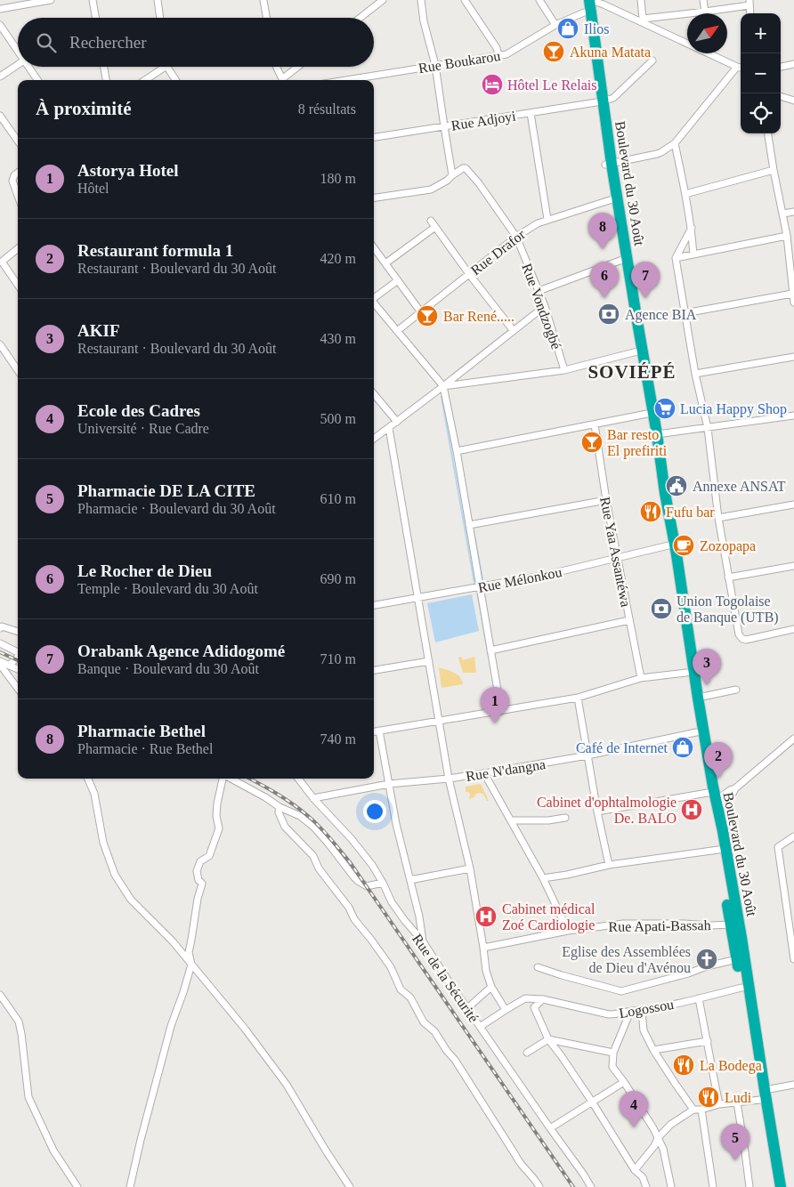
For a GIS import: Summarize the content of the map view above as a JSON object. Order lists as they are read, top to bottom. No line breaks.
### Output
{"streets":{"highway":["Boulevard du 30 Août"],"street":["Rue Boukarou","Rue Adjoyi","Rue Drafor","Rue Vondzogbé","Rue Yaa Assantéwa","Rue Mélonkou","Rue N'dangna","Rue Apati-Bassah","Rue de la Sécurité","Logossou"]},"crossings":[["Rue Boukarou","Boulevard du 30 Août"],["Rue Adjoyi","Boulevard du 30 Août"],["Boulevard du 30 Août","Rue Drafor"],["Boulevard du 30 Août","Rue Mélonkou"],["Boulevard du 30 Août","Rue N'dangna"],["Boulevard du 30 Août","Rue Apati-Bassah"],["Boulevard du 30 Août","Logossou"],["Rue Drafor","Rue Vondzogbé"],["Rue Yaa Assantéwa","Rue Mélonkou"],["Rue N'dangna","Rue de la Sécurité"]],"districts":["SOVIÉPÉ"],"places":{"shop":["Ilios","Café de Internet"],"bar":["Akuna Matata","Bar René.....","Bar resto El prefiriti"],"hotel":["Hôtel Le Relais"],"bank":["Agence BIA","Union Togolaise de Banque (UTB)"],"supermarket":["Lucia Happy Shop"],"public building":["Annexe ANSAT"],"restaurant":["Fufu bar","La Bodega","Ludi"],"cafe":["Zozopapa"],"hospital":["Cabinet d'ophtalmologie De. BALO","Cabinet médical Zoé Cardiologie"],"church":["Eglise des Assemblées de Dieu d'Avénou"]},"north":"top right","page":{"map_buttons":["+","−"],"search":"Rechercher","heading":["À proximité","8 résultats"],"list":[{"mark":"1","name":"Astorya Hotel","note":"Hôtel","value":"180 m"},{"mark":"2","name":"Restaurant formula 1","note":"Restaurant · Boulevard du 30 Août","value":"420 m"},{"mark":"3","name":"AKIF","note":"Restaurant · Boulevard du 30 Août","value":"430 m"},{"mark":"4","name":"Ecole des Cadres","note":"Université · Rue Cadre","value":"500 m"},{"mark":"5","name":"Pharmacie DE LA CITE","note":"Pharmacie · Boulevard du 30 Août","value":"610 m"},{"mark":"6","name":"Le Rocher de Dieu","note":"Temple · Boulevard du 30 Août","value":"690 m"},{"mark":"7","name":"Orabank Agence Adidogomé","note":"Banque · Boulevard du 30 Août","value":"710 m"},{"mark":"8","name":"Pharmacie Bethel","note":"Pharmacie · Rue Bethel","value":"740 m"}],"pins":["8","6","7","3","1","2","4","5"]}}
